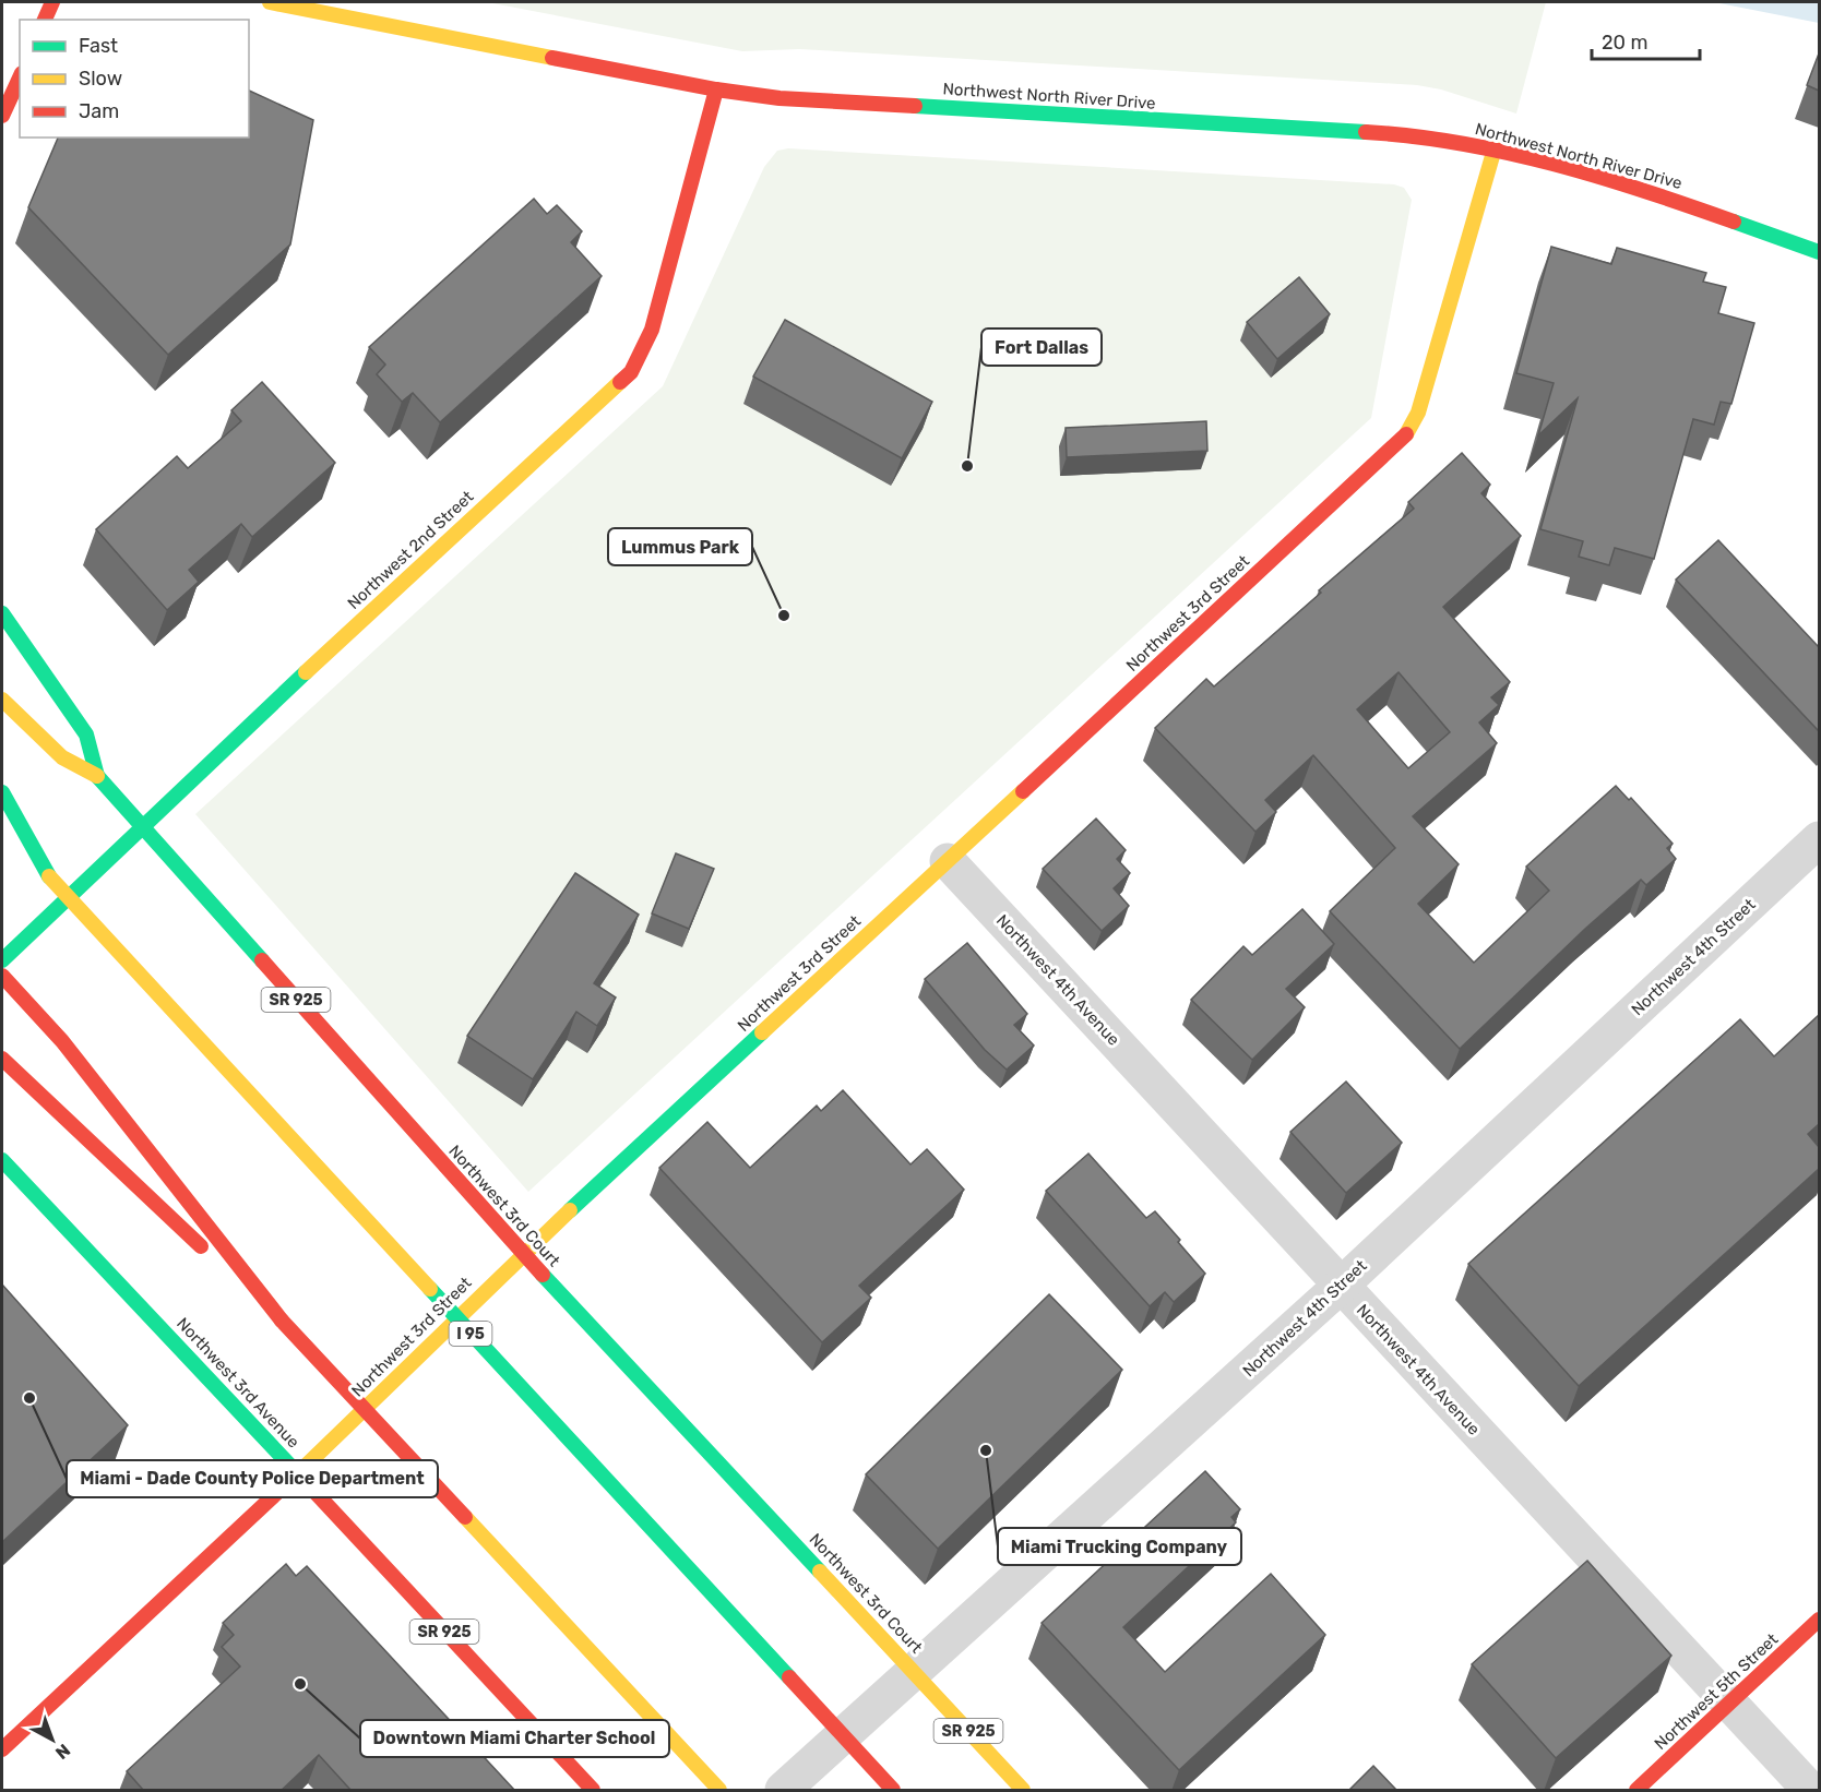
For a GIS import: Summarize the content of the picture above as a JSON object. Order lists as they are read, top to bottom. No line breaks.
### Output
{"streets":{"main road":["Northwest North River Drive","Northwest 2nd Street","Northwest 3rd Street","SR 925","Northwest 3rd Court","I 95","Northwest 3rd Avenue","Northwest 5th Street"],"street":["Northwest 4th Street","Northwest 4th Avenue"]},"crossings":[["Northwest North River Drive","Northwest 2nd Street"],["Northwest North River Drive","Northwest 3rd Street"],["Northwest 2nd Street","Northwest 3rd Court"],["Northwest 3rd Street","Northwest 4th Avenue"],["Northwest 3rd Street","Northwest 3rd Court"],["Northwest 3rd Street","Northwest 3rd Avenue"],["Northwest 4th Street","Northwest 4th Avenue"],["Northwest 4th Street","Northwest 3rd Court"],["Northwest 4th Avenue","Northwest 5th Street"]],"places":["Fort Dallas","Lummus Park","Miami - Dade County Police Department","Miami Trucking Company","Downtown Miami Charter School"],"legend":["Fast","Slow","Jam"],"scale_bar":"20 m","north":"bottom right"}
